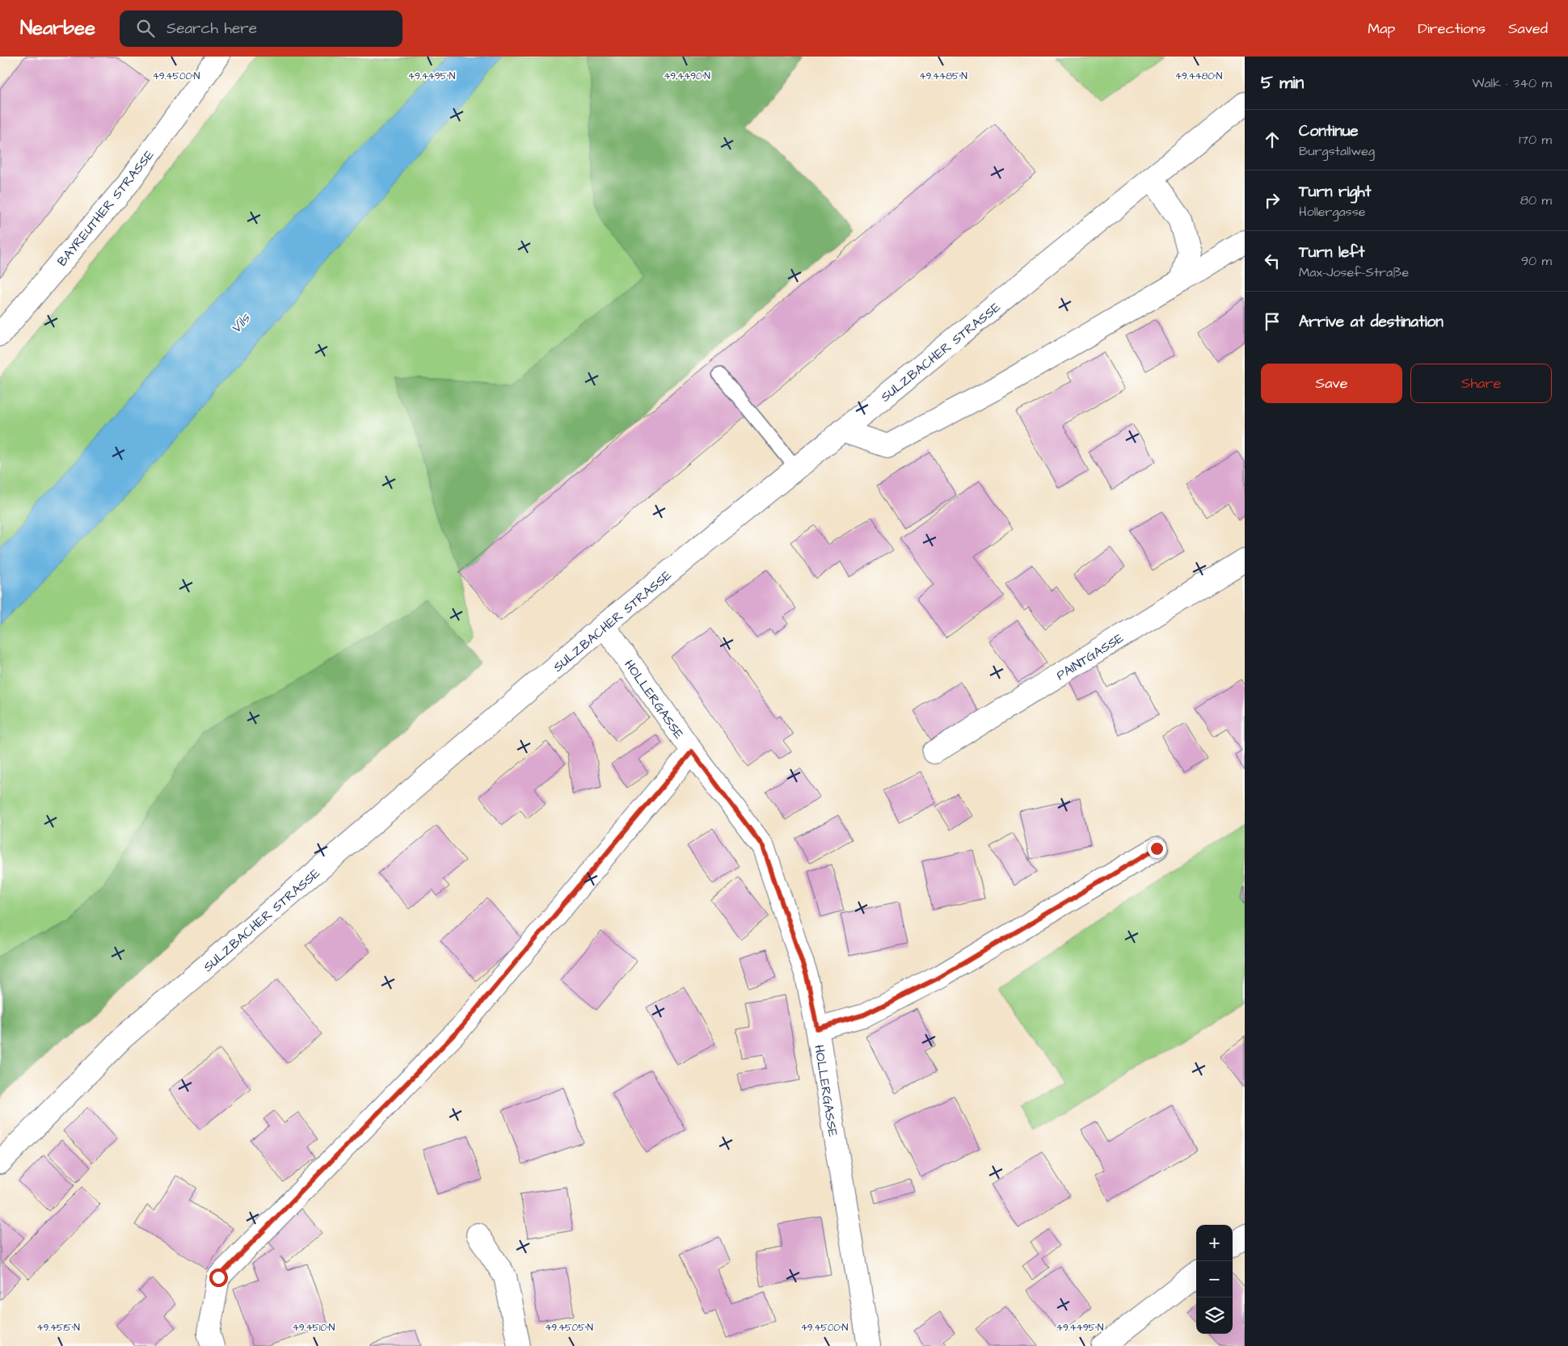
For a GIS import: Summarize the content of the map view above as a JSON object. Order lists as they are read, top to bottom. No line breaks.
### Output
{"streets":{"street":["BAYREUTHER STRASSE","SULZBACHER STRASSE","PAINTGASSE","HOLLERGASSE"]},"crossings":[["SULZBACHER STRASSE","HOLLERGASSE"]],"water":["Vils"],"page":{"header":"Nearbee","search":"Search here","nav":["Map","Directions","Saved"],"heading":["5 min","Walk · 340 m"],"list":[["Continue","Burgstallweg","170 m"],["Turn right","Hollergasse","80 m"],["Turn left","Max-Josef-Straße","90 m"],"Arrive at destination"],"buttons":["Save","Share"],"map_buttons":["+","−"]},"coordinates":["49.4500°N","49.4495°N","49.4490°N","49.4485°N","49.4480°N","49.4515°N","49.4510°N","49.4505°N"]}
